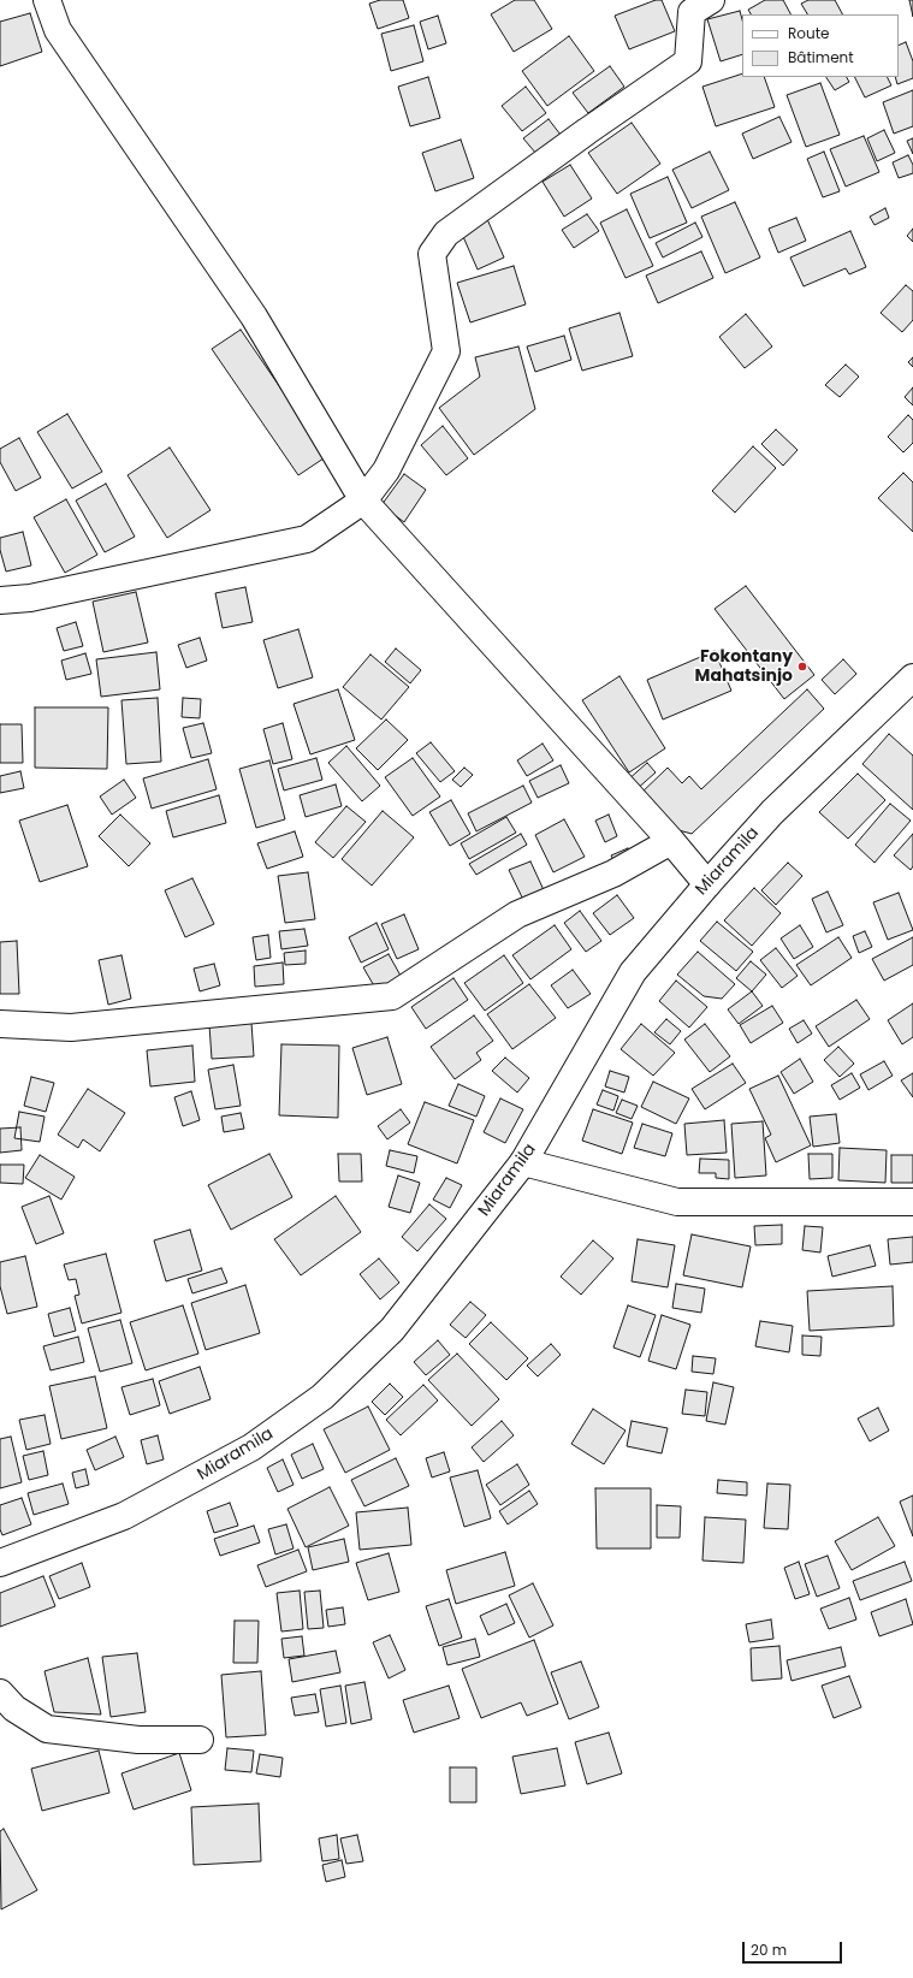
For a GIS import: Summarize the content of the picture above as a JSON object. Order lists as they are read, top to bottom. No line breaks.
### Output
{"streets":{"street":["Miaramila"]},"places":["Fokontany Mahatsinjo"],"legend":["Route","Bâtiment"],"scale_bar":"20 m"}
